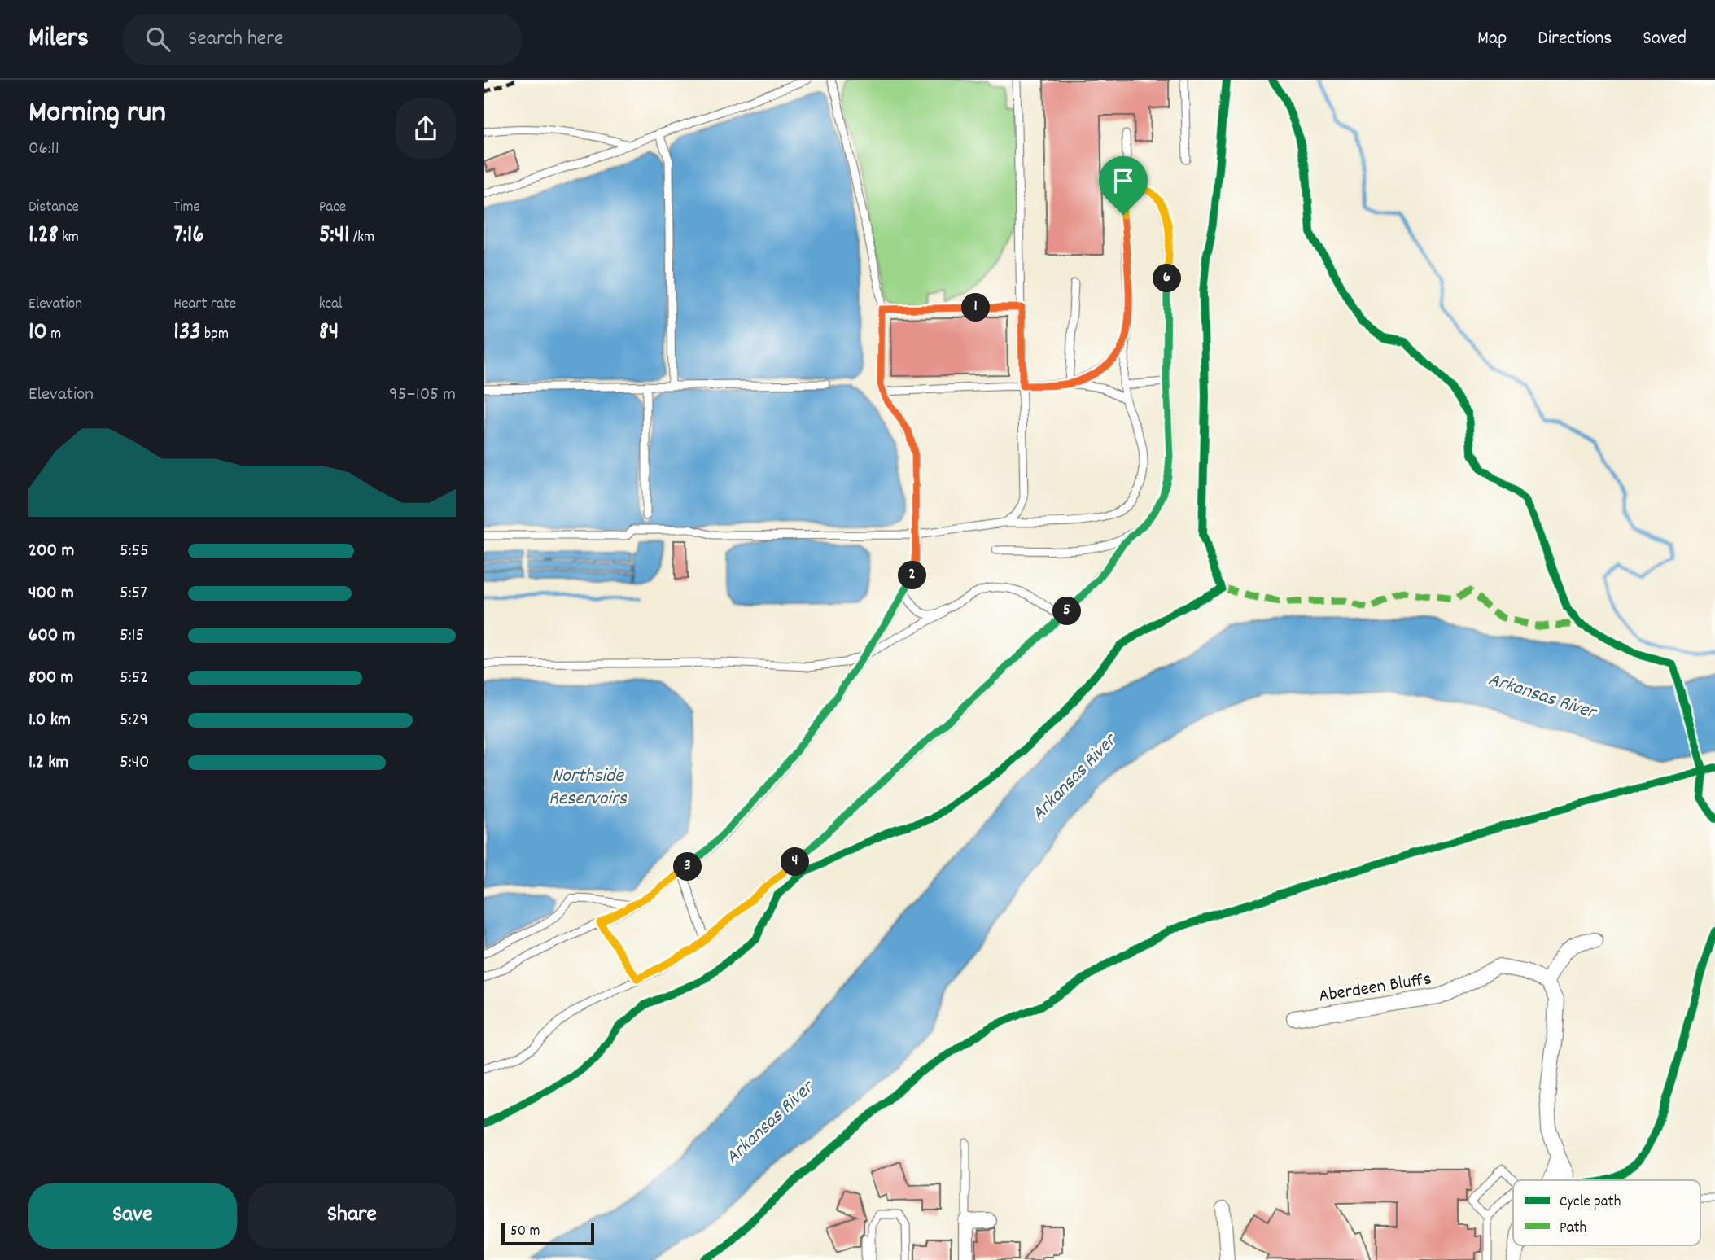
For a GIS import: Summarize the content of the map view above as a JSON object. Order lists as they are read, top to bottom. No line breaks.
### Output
{"streets":{"street":["Aberdeen Bluffs"]},"water":["Arkansas River","Northside Reservoirs"],"legend":["Cycle path","Path"],"scale_bar":"50 m","page":{"header":"Milers","search":"Search here","nav":["Map","Directions","Saved"],"heading":["Morning run","06:11"],"stats":[["Distance","1.28 km"],["Time","7:16"],["Pace","5:41 /km"],["Elevation","10 m"],["Heart rate","133 bpm"],["kcal","84"]],"pins":["6","1","2","5","4","3"],"chart":["Elevation","95–105 m"],"list":[{"name":"200 m","note":"5:55"},{"name":"400 m","note":"5:57"},{"name":"600 m","note":"5:15"},{"name":"800 m","note":"5:52"},{"name":"1.0 km","note":"5:29"},{"name":"1.2 km","note":"5:40"}],"buttons":["Save","Share"],"scale":"50 m"}}
